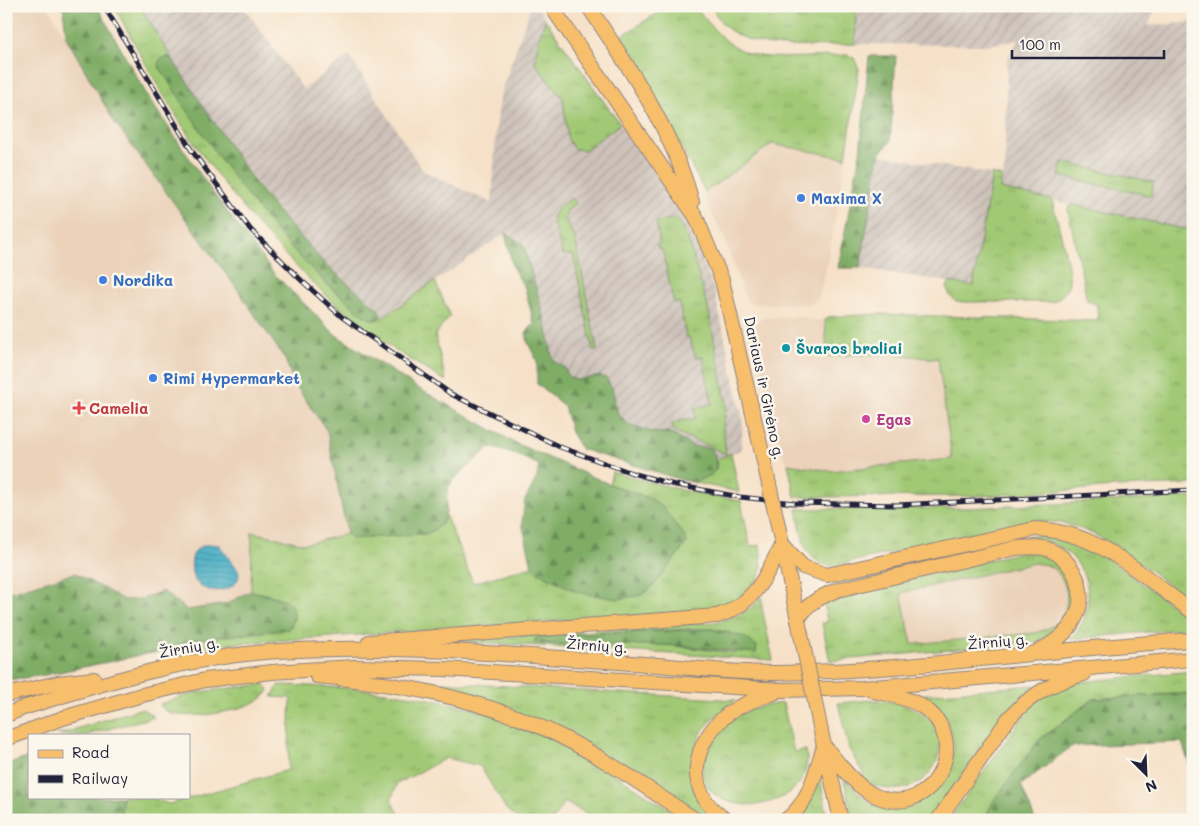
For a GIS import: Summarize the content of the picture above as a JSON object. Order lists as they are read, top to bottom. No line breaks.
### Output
{"streets":{"main road":["Dariaus ir Girėno g.","Žirnių g."]},"places":{"other":["Maxima X","Nordika","Švaros broliai","Rimi Hypermarket","Egas"],"health":["Camelia"]},"legend":["Road","Railway"],"scale_bar":"100 m","north":"bottom right"}
